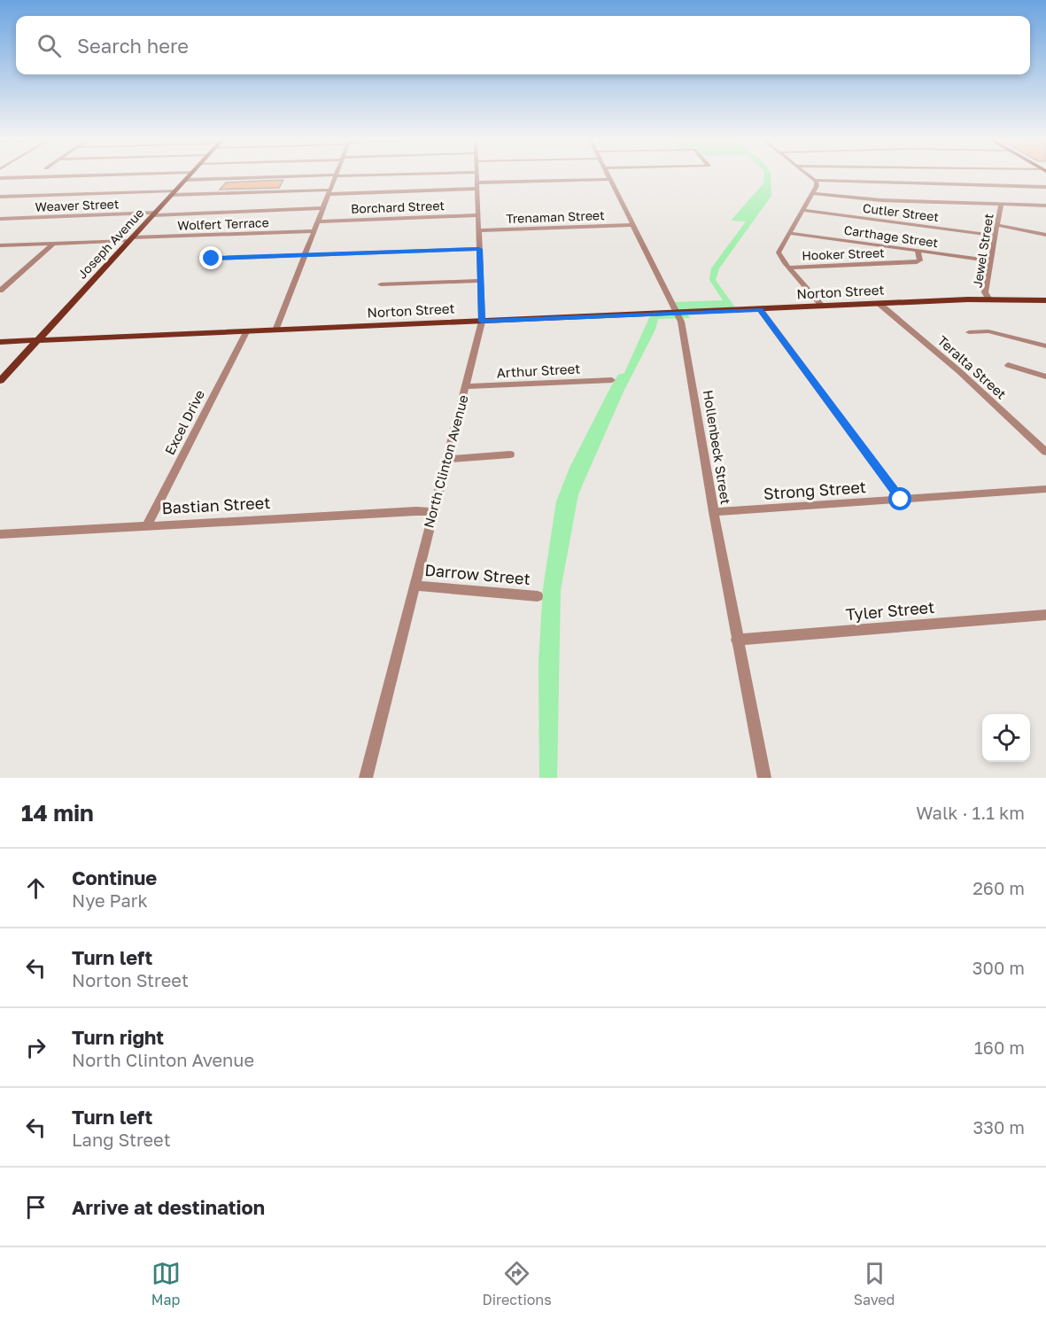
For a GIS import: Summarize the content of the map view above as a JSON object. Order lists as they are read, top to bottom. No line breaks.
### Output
{"streets":{"main road":["Joseph Avenue","Norton Street"],"street":["Weaver Street","Borchard Street","Cutler Street","Trenaman Street","Wolfert Terrace","Carthage Street","Jewel Street","Hooker Street","Teralta Street","Arthur Street","Excel Drive","Hollenbeck Street","North Clinton Avenue","Strong Street","Bastian Street","Darrow Street","Tyler Street"]},"crossings":[["Weaver Street","Joseph Avenue"],["Borchard Street","North Clinton Avenue"],["Cutler Street","Jewel Street"],["Trenaman Street","Hollenbeck Street"],["Trenaman Street","North Clinton Avenue"],["Wolfert Terrace","Joseph Avenue"],["Carthage Street","Jewel Street"],["Carthage Street","Hooker Street"],["Joseph Avenue","Norton Street"],["Jewel Street","Norton Street"],["Norton Street","Teralta Street"],["Norton Street","Excel Drive"],["Norton Street","Hollenbeck Street"],["Norton Street","North Clinton Avenue"],["Arthur Street","North Clinton Avenue"],["Excel Drive","Bastian Street"],["Hollenbeck Street","Strong Street"],["Hollenbeck Street","Tyler Street"],["North Clinton Avenue","Bastian Street"],["North Clinton Avenue","Darrow Street"]],"page":{"search":"Search here","heading":["14 min","Walk · 1.1 km"],"list":[["Continue","Nye Park","260 m"],["Turn left","Norton Street","300 m"],["Turn right","North Clinton Avenue","160 m"],["Turn left","Lang Street","330 m"],"Arrive at destination"],"nav":["Map","Directions","Saved"]}}
